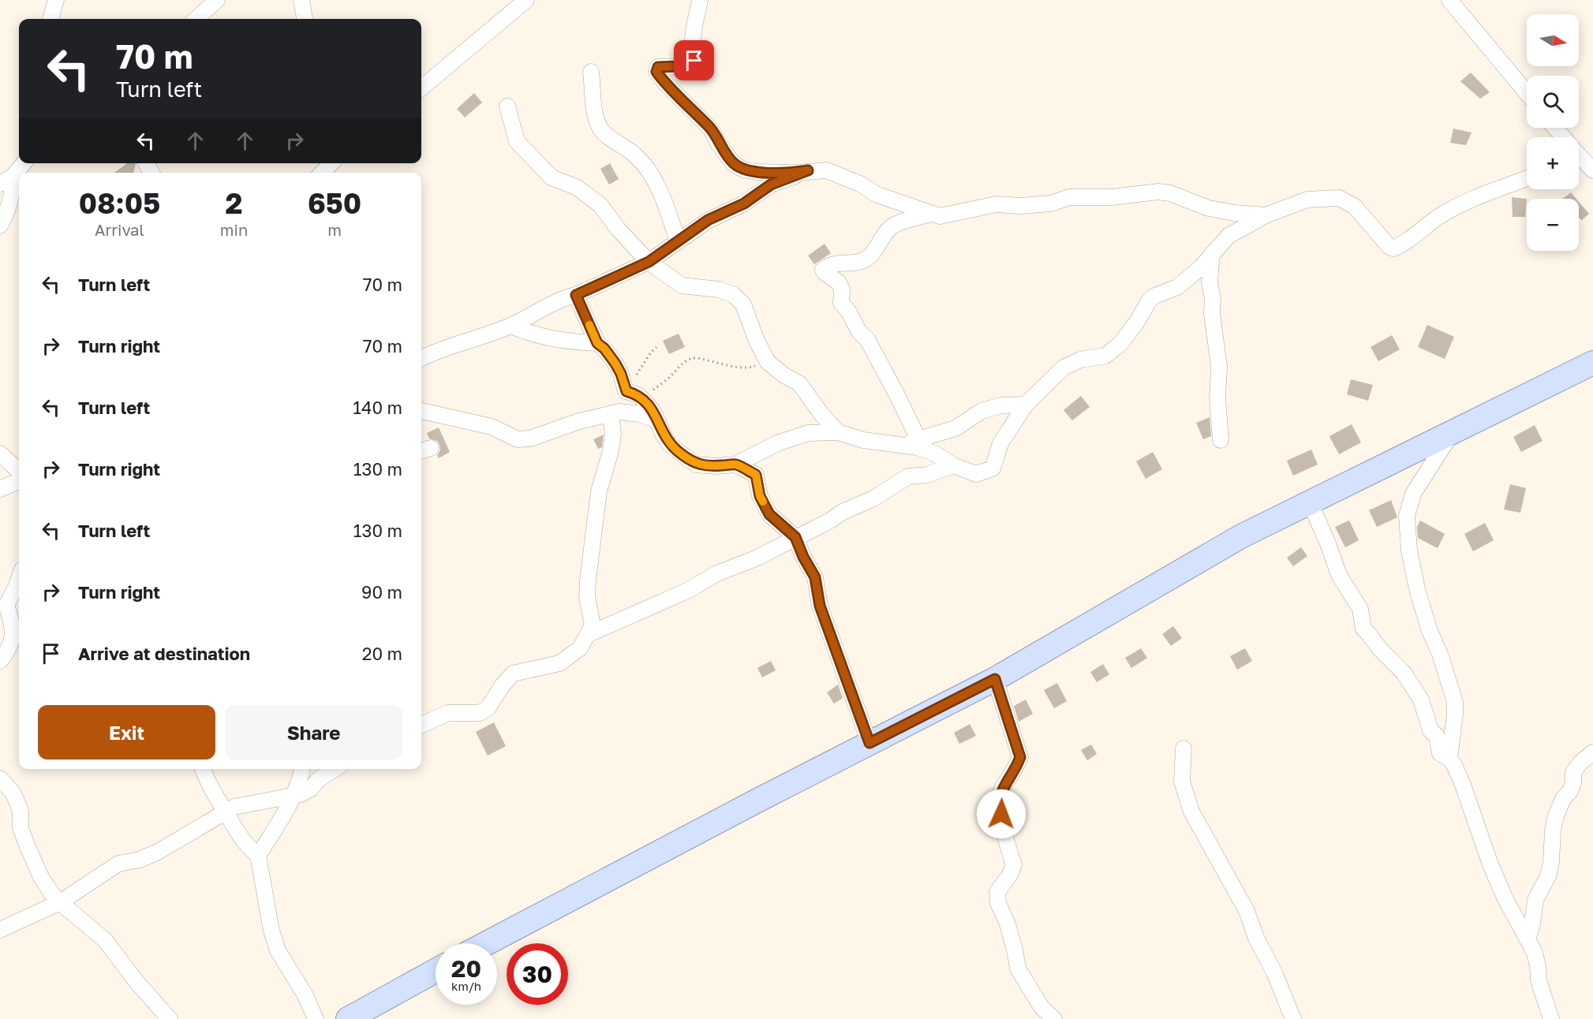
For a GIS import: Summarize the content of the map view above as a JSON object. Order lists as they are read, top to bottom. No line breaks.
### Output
{"north":"right","page":{"map_buttons":["+","−"],"turn":["70 m","Turn left"],"eta":["08:05","Arrival","2","min","650","m"],"list":[{"name":"Turn left","value":"70 m"},{"name":"Turn right","value":"70 m"},{"name":"Turn left","value":"140 m"},{"name":"Turn right","value":"130 m"},{"name":"Turn left","value":"130 m"},{"name":"Turn right","value":"90 m"},{"name":"Arrive at destination","value":"20 m"}],"buttons":["Exit","Share"],"speed":"20 km/h","limit":"30"}}
